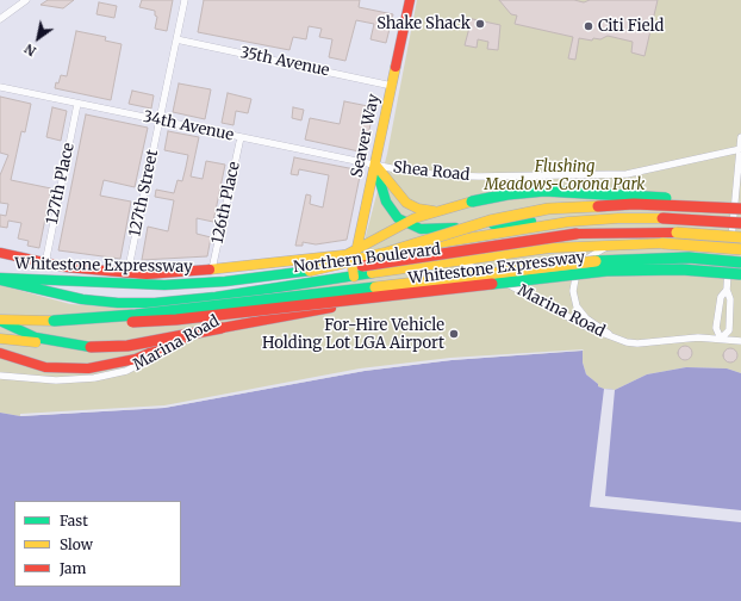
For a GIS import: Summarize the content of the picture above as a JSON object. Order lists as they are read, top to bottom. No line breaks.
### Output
{"streets":{"main road":["Seaver Way","Northern Boulevard","Whitestone Expressway"],"street":["35th Avenue","34th Avenue","Shea Road","127th Place","127th Street","126th Place","Marina Road"]},"crossings":[["35th Avenue","Seaver Way"],["35th Avenue","127th Street"],["34th Avenue","Seaver Way"],["34th Avenue","Shea Road"],["34th Avenue","127th Place"],["34th Avenue","127th Street"],["34th Avenue","126th Place"],["Seaver Way","Shea Road"],["Seaver Way","Northern Boulevard"],["127th Place","Northern Boulevard"],["127th Street","Northern Boulevard"],["126th Place","Northern Boulevard"],["Northern Boulevard","Whitestone Expressway"],["Northern Boulevard","Marina Road"],["Whitestone Expressway","Marina Road"]],"parks":["Flushing Meadows-Corona Park"],"places":["Shake Shack","Citi Field","For-Hire Vehicle Holding Lot LGA Airport"],"legend":["Fast","Slow","Jam"],"north":"bottom left"}
